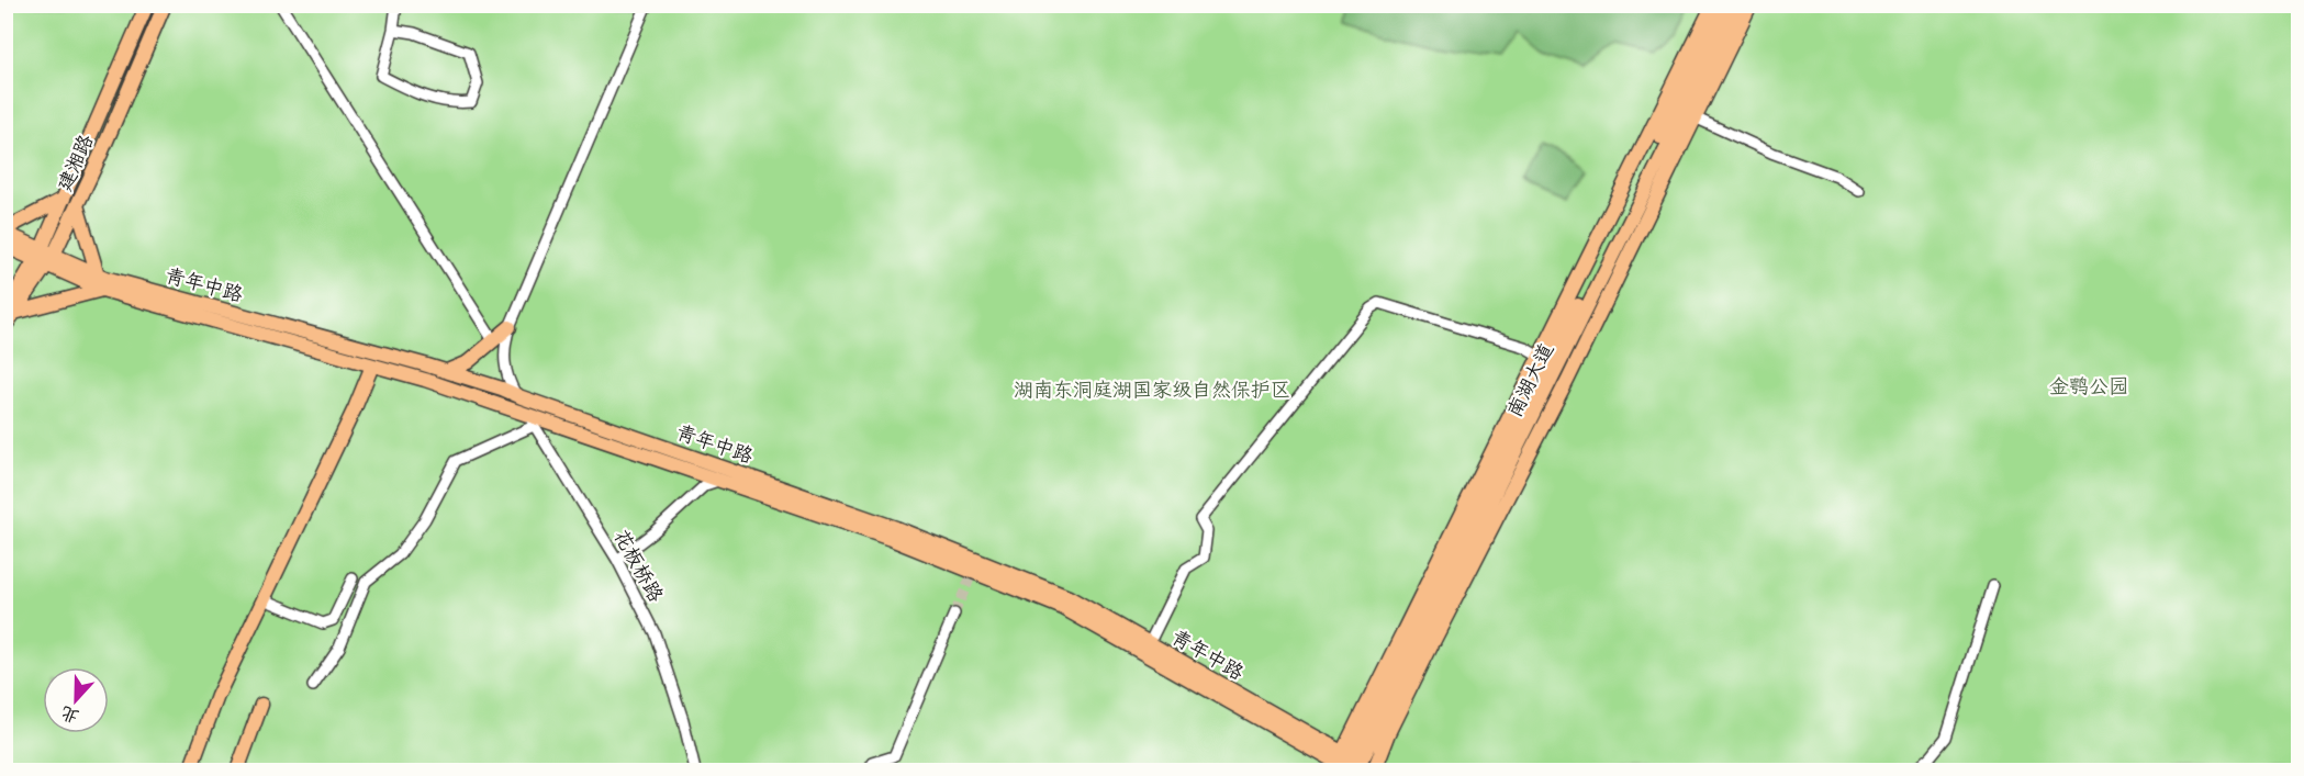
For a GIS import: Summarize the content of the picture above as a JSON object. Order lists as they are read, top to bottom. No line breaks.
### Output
{"streets":{"main road":["建湘路","青年中路","南湖大道"],"street":["花板桥路"]},"crossings":[["建湘路","青年中路"],["青年中路","南湖大道"],["青年中路","花板桥路"]],"parks":["金鹗公园","湖南东洞庭湖国家级自然保护区"],"north":"bottom"}
